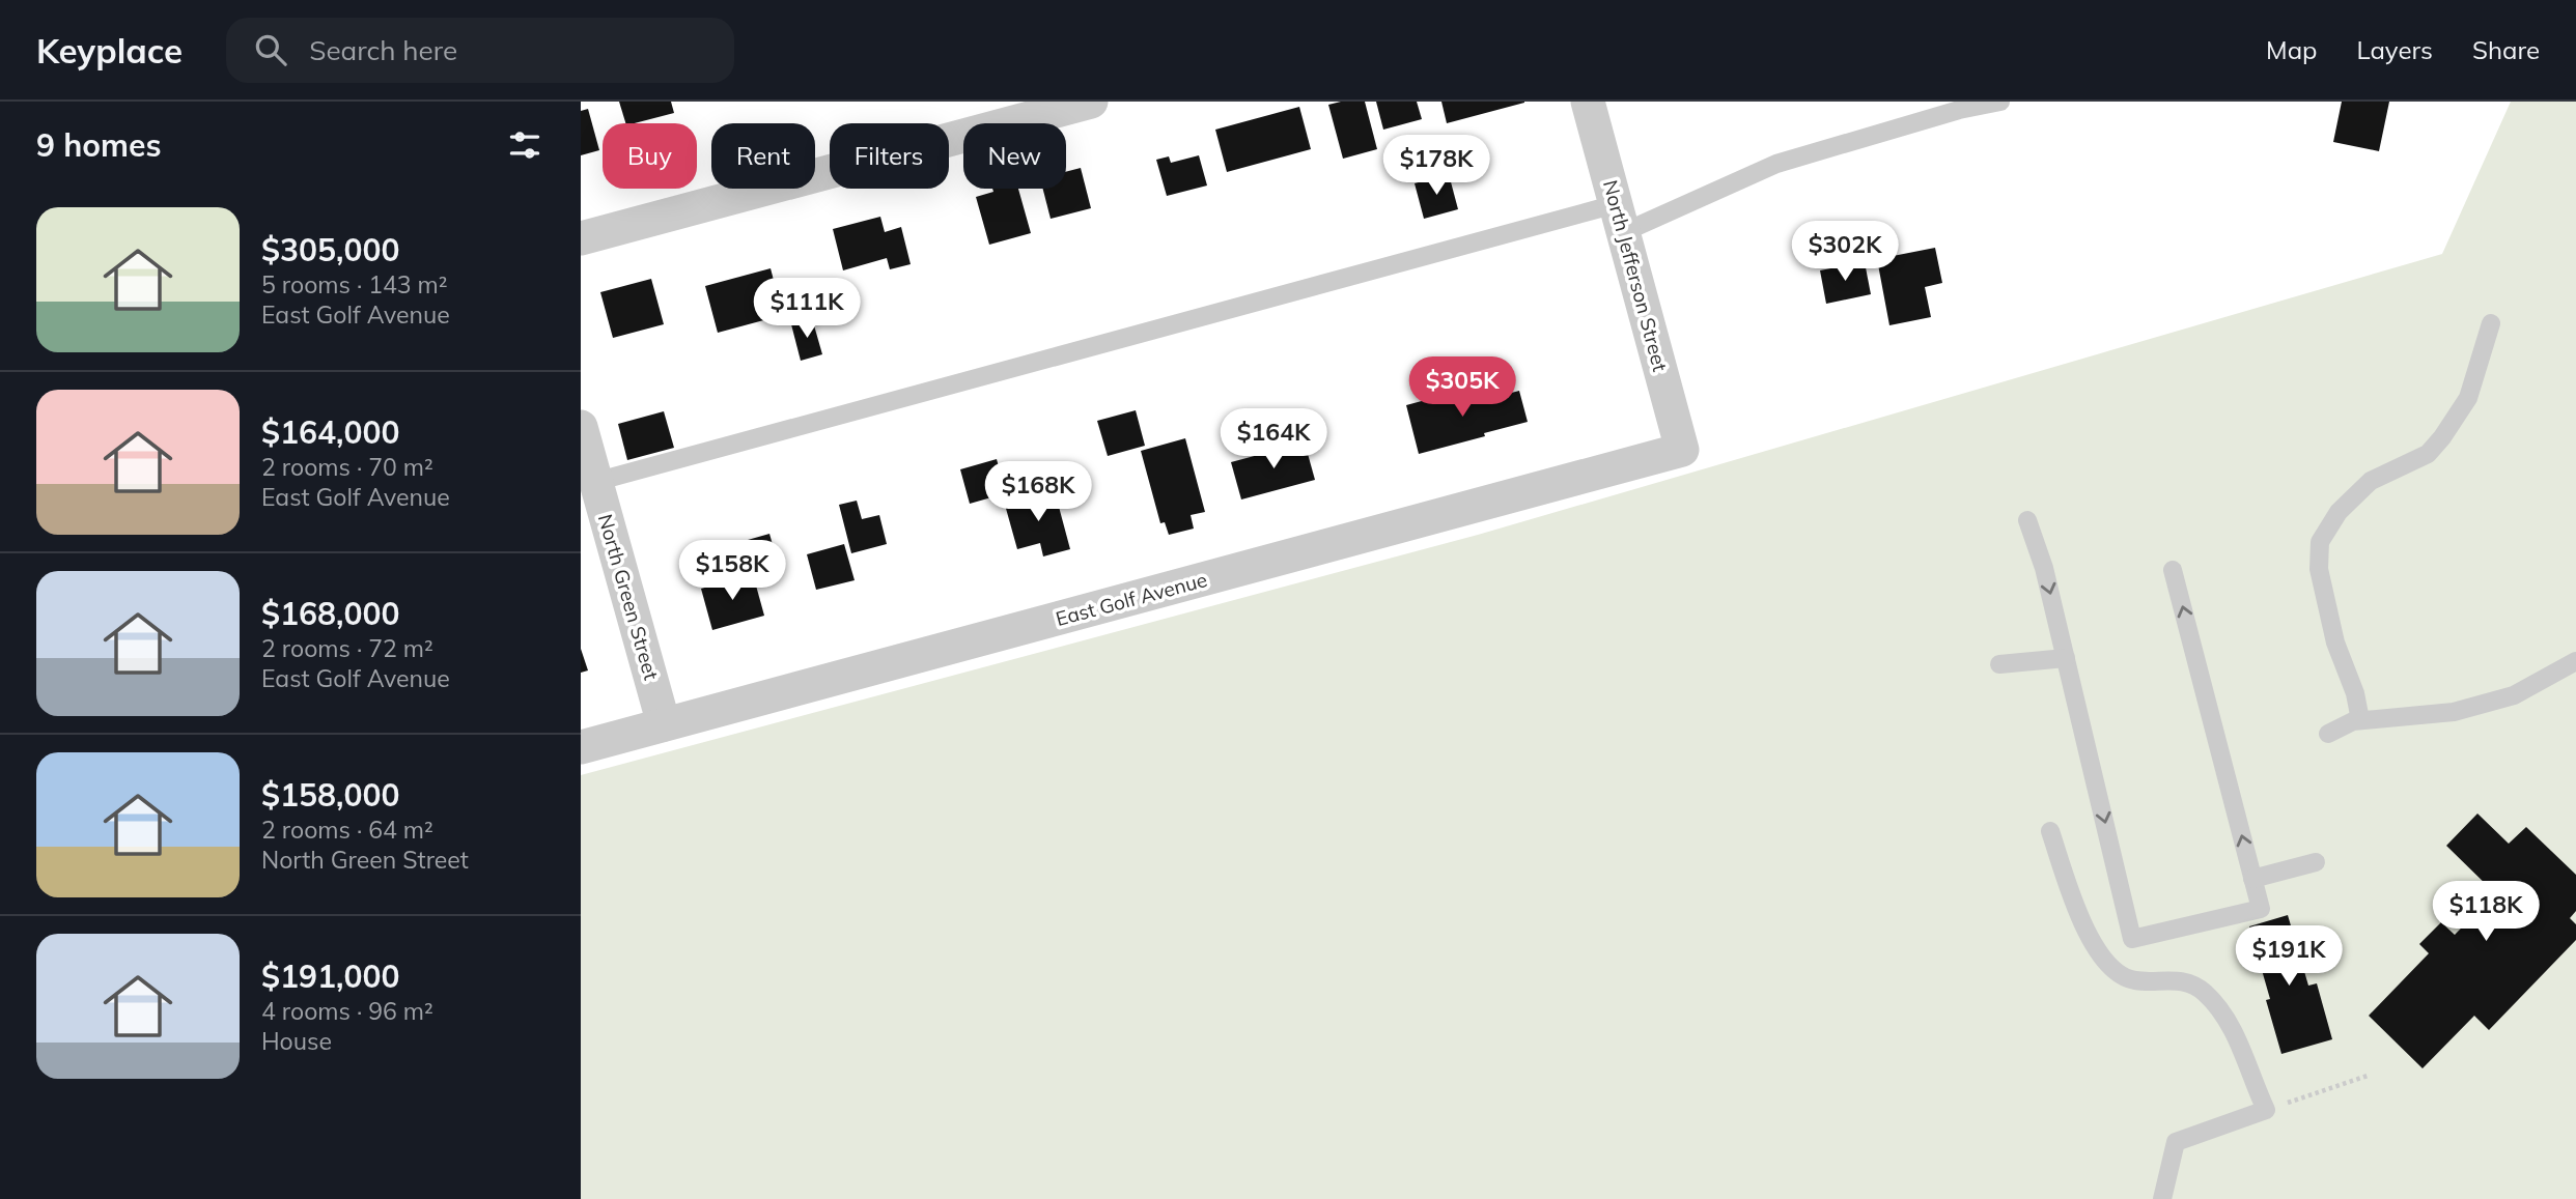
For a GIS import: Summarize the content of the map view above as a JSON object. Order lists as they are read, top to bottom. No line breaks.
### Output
{"streets":{"street":["North Jefferson Street","North Green Street","East Golf Avenue"]},"crossings":[["North Jefferson Street","East Golf Avenue"],["North Green Street","East Golf Avenue"]],"page":{"header":"Keyplace","search":"Search here","nav":["Map","Layers","Share"],"heading":"9 homes","chip":["Buy","Rent","Filters","New"],"price":["$178K","$302K","$111K","$305K","$164K","$168K","$158K","$118K","$191K"],"list":[{"name":"$305,000","note":"5 rooms · 143 m² · East Golf Avenue"},{"name":"$164,000","note":"2 rooms · 70 m² · East Golf Avenue"},{"name":"$168,000","note":"2 rooms · 72 m² · East Golf Avenue"},{"name":"$158,000","note":"2 rooms · 64 m² · North Green Street"},{"name":"$191,000","note":"4 rooms · 96 m² · House"}]}}
